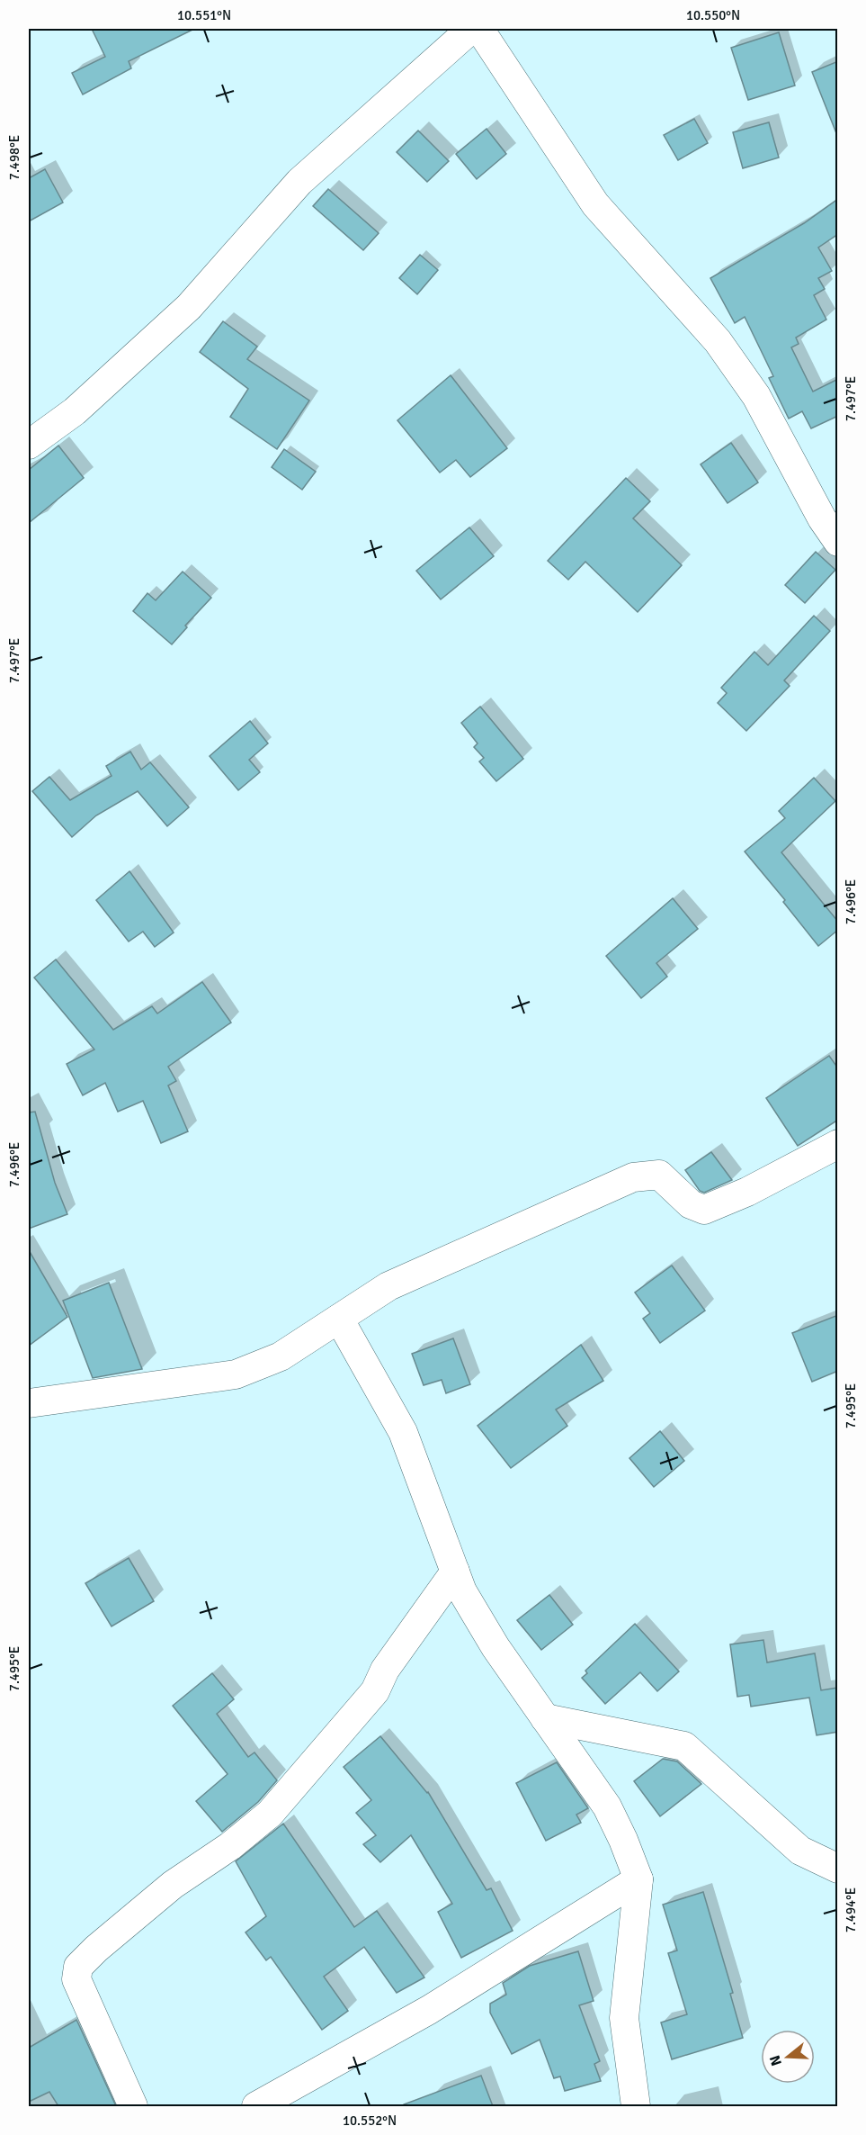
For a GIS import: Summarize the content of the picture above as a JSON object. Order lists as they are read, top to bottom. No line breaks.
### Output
{"north":"left","coordinates":["10.551°N","10.550°N","7.498°E","7.497°E","7.496°E","7.495°E","7.494°E","10.552°N"]}
